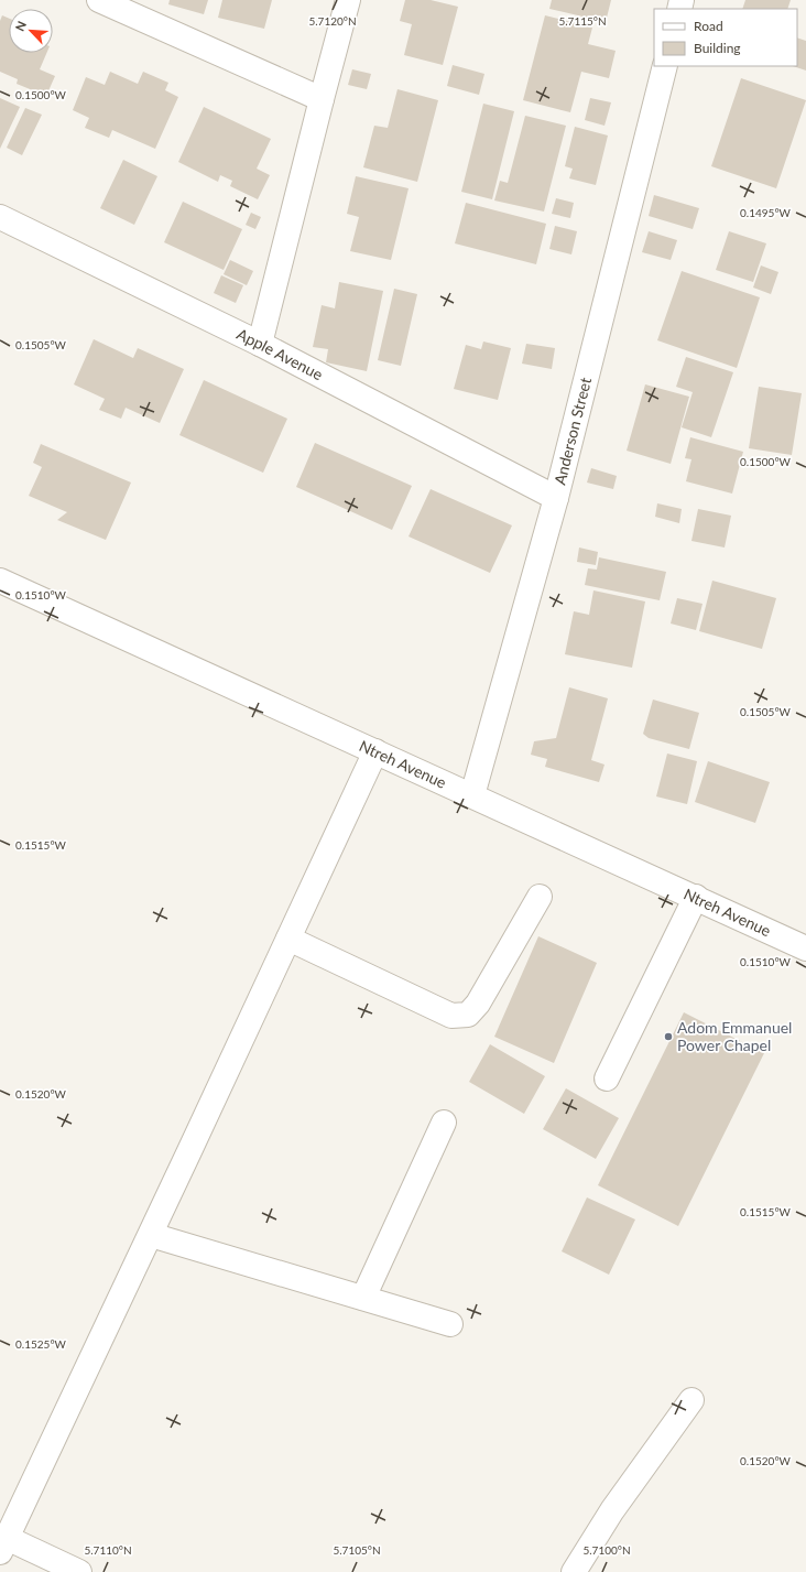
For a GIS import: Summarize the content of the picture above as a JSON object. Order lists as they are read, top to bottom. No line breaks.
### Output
{"streets":{"street":["Apple Avenue","Anderson Street","Ntreh Avenue"]},"crossings":[["Apple Avenue","Anderson Street"],["Anderson Street","Ntreh Avenue"]],"places":["Adom Emmanuel Power Chapel"],"legend":["Road","Building"],"north":"top left","coordinates":["5.7120°N","5.7115°N","0.1500°W","0.1495°W","0.1505°W","0.1510°W","0.1515°W","0.1520°W","0.1525°W","5.7110°N","5.7105°N","5.7100°N"]}
